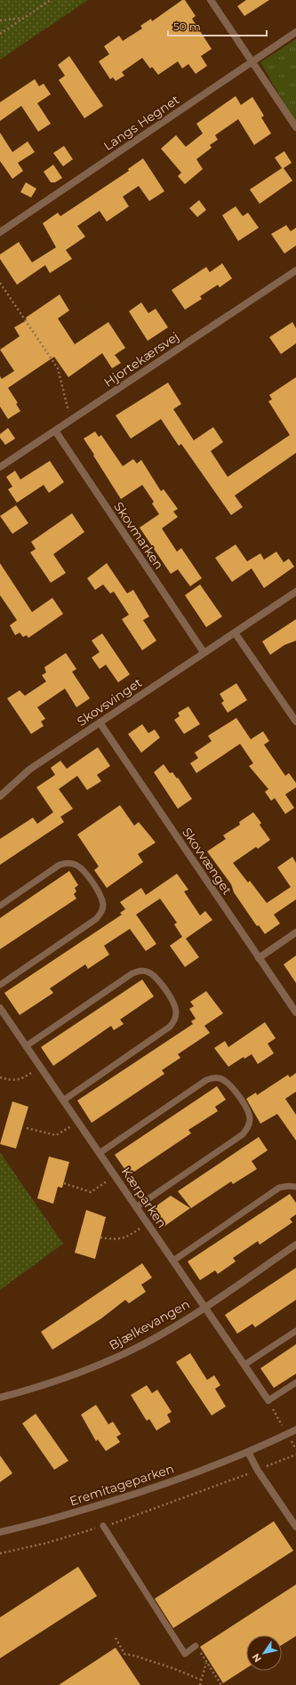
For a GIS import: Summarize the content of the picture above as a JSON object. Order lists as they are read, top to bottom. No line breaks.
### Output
{"streets":{"street":["Langs Hegnet","Hjortekærsvej","Skovmarken","Skovsvinget","Skovvænget","Kærparken","Bjælkevangen","Eremitageparken"]},"crossings":[["Hjortekærsvej","Skovmarken"],["Skovmarken","Skovsvinget"],["Skovsvinget","Skovvænget"],["Kærparken","Bjælkevangen"]],"scale_bar":"50 m","north":"bottom left"}
